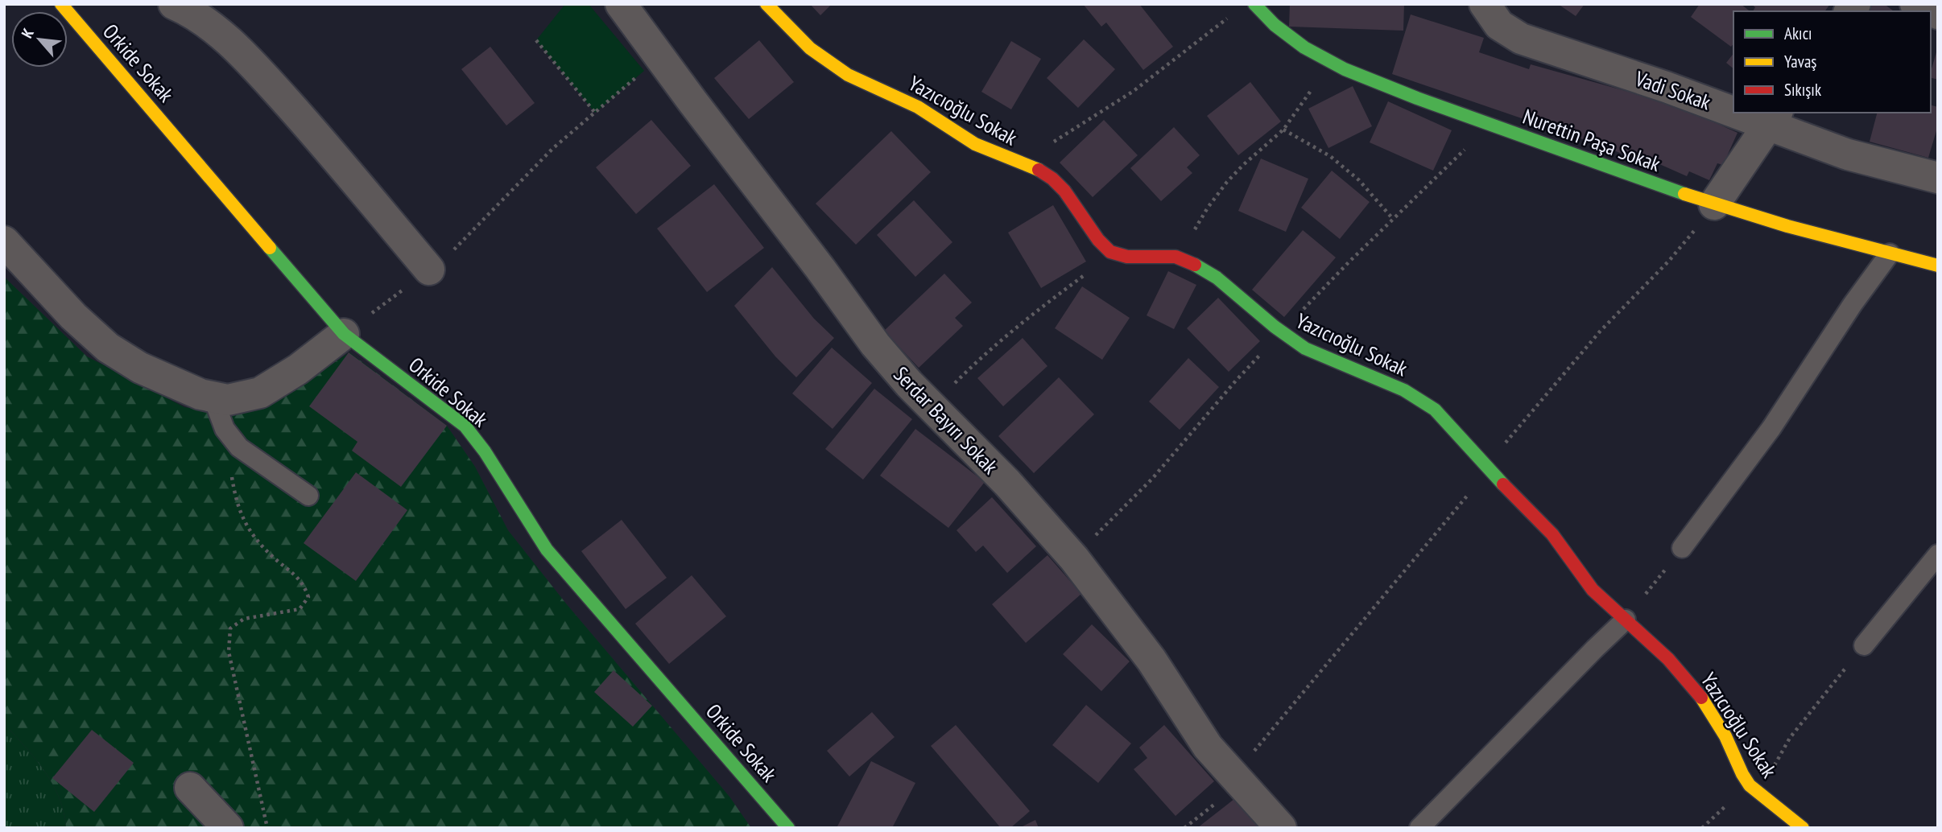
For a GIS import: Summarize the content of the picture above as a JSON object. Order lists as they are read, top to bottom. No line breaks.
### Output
{"streets":{"street":["Orkide Sokak","Vadi Sokak","Yazıcıoğlu Sokak","Nurettin Paşa Sokak","Serdar Bayırı Sokak"]},"legend":["Akıcı","Yavaş","Sıkışık"],"north":"top left"}
